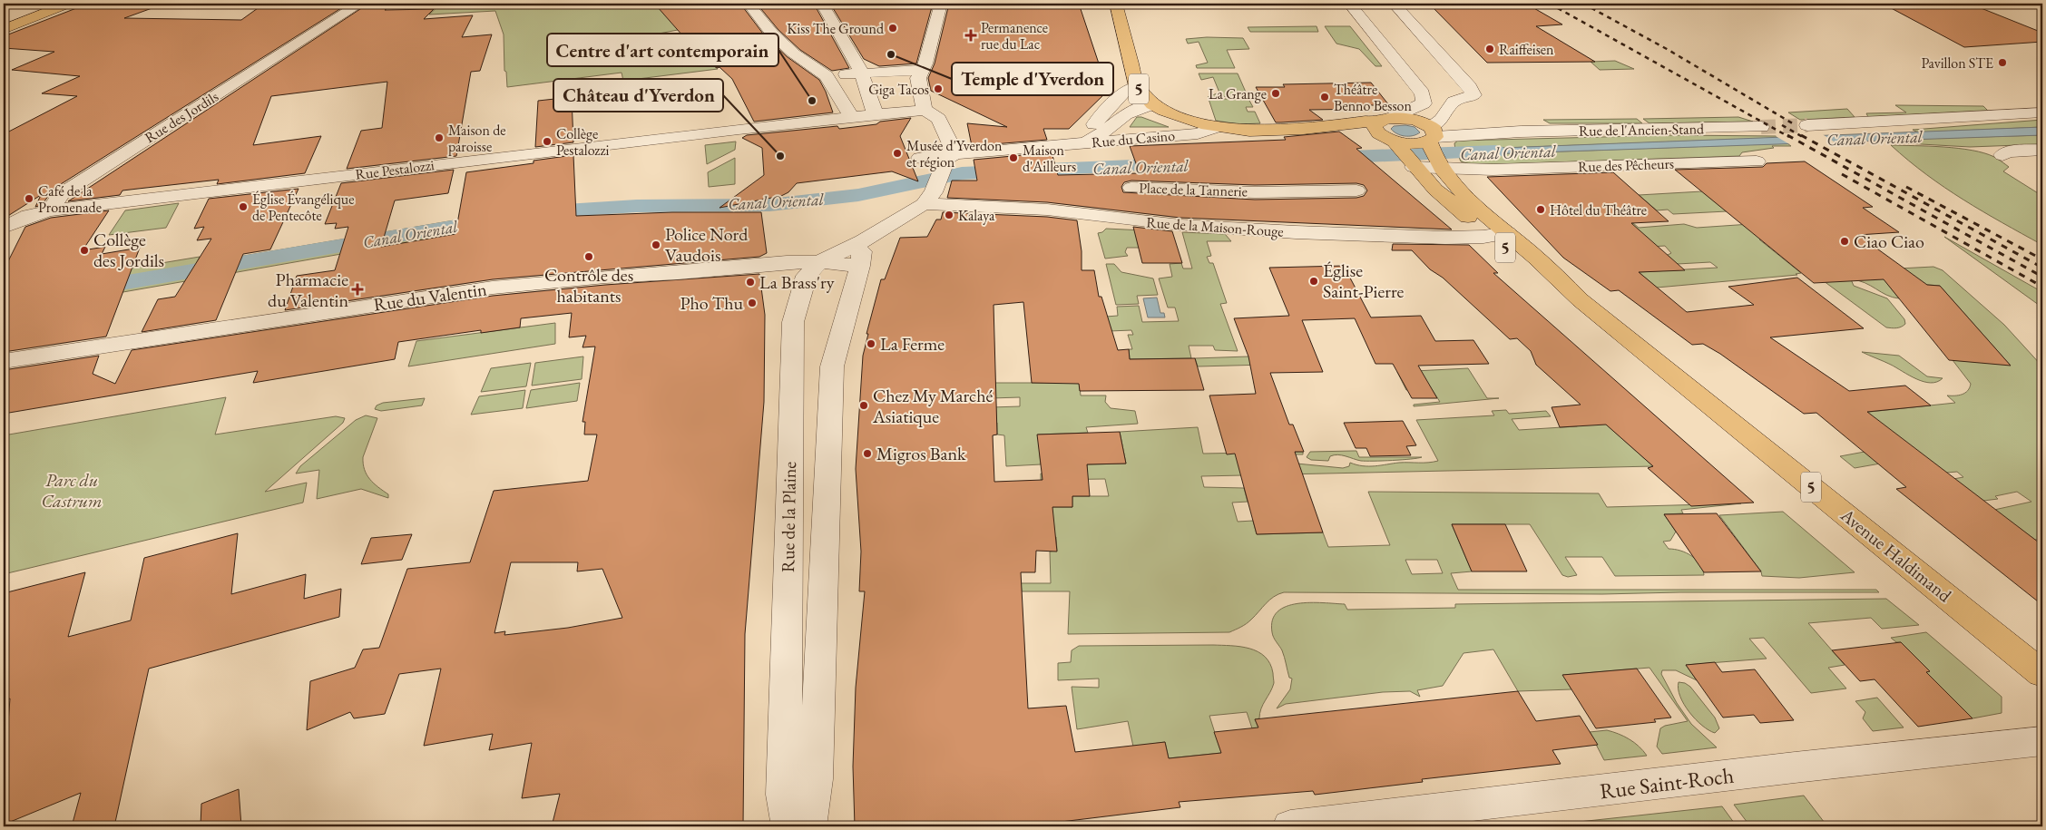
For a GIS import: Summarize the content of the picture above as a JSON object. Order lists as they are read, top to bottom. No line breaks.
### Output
{"streets":{"main road":["5","Rue du Casino","Avenue Haldimand"],"street":["Rue des Jordils","Rue de l'Ancien-Stand","Rue des Pêcheurs","Rue Pestalozzi","Place de la Tannerie","Rue de la Maison-Rouge","Rue du Valentin","Rue de la Plaine","Rue Saint-Roch"]},"crossings":[["5","Rue du Casino"],["Rue des Jordils","Rue Pestalozzi"],["Rue de l'Ancien-Stand","Avenue Haldimand"],["Rue du Casino","Rue de la Plaine"],["Rue du Casino","Avenue Haldimand"],["Rue des Pêcheurs","Avenue Haldimand"],["Rue de la Maison-Rouge","Rue de la Plaine"],["Rue de la Maison-Rouge","Avenue Haldimand"],["Rue du Valentin","Rue de la Plaine"]],"water":["Canal Oriental"],"parks":["Parc du Castrum"],"places":{"other":["Kiss The Ground","Raiffeisen","Temple d'Yverdon","Pavillon STE","Giga Tacos","La Grange","Théâtre Benno Besson","Centre d'art contemporain","Maison de paroisse","Collège Pestalozzi","Musée d'Yverdon et région","Château d'Yverdon","Maison d'Ailleurs","Café de la Promenade","Église Évangélique de Pentecôte","Hôtel du Théâtre","Kalaya","Ciao Ciao","Police Nord Vaudois","Collège des Jordils","Contrôle des habitants","Église Saint-Pierre","La Brass'ry","Pho Thu","La Ferme","Chez My Marché Asiatique","Migros Bank"],"health":["Permanence rue du Lac","Pharmacie du Valentin"]}}
